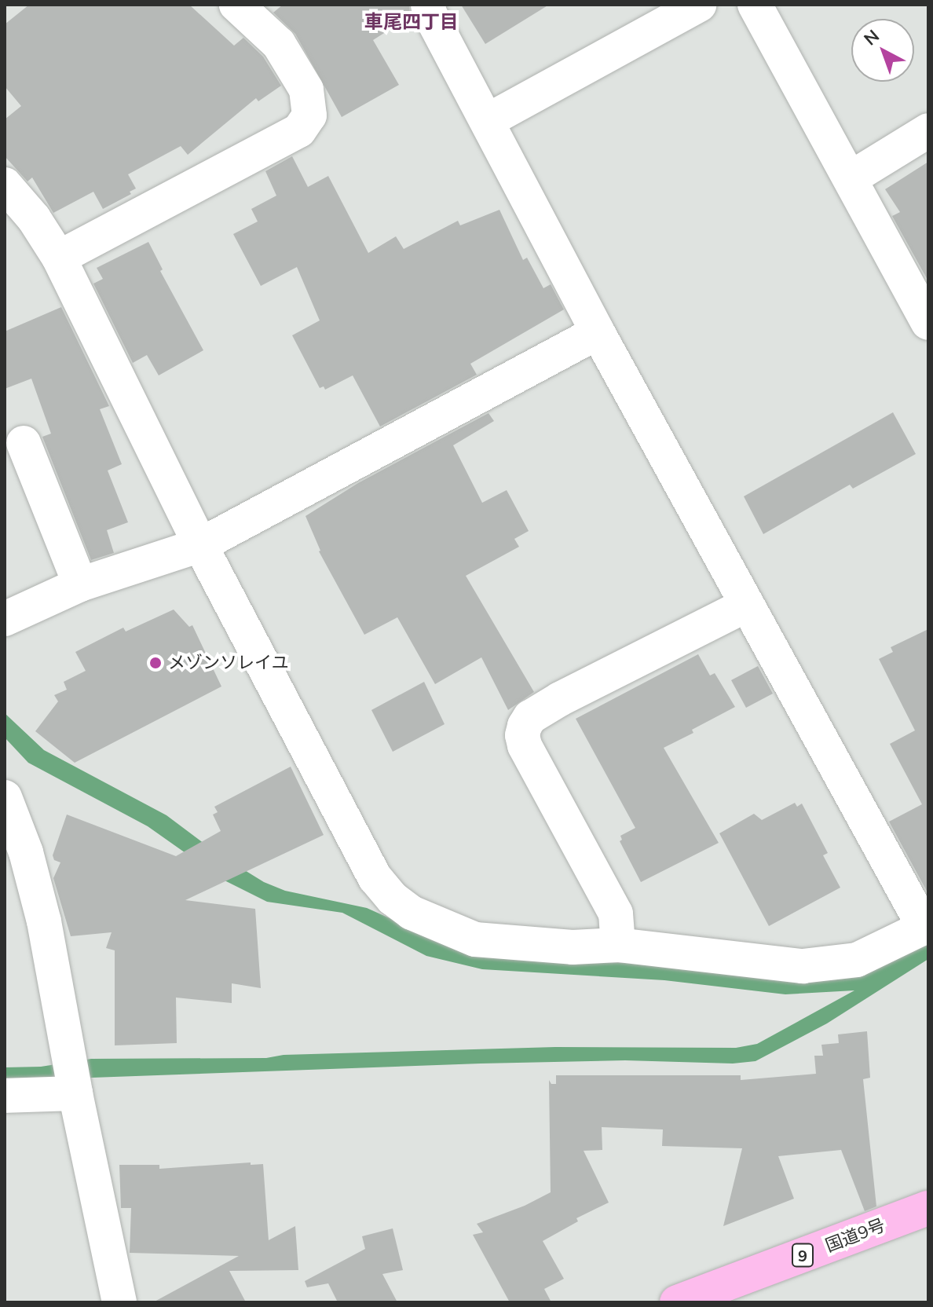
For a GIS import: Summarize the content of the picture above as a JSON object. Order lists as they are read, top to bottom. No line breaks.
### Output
{"streets":{"highway":["国道9号","9"]},"districts":["車尾四丁目"],"places":["メゾンソレイユ"],"north":"top left"}
